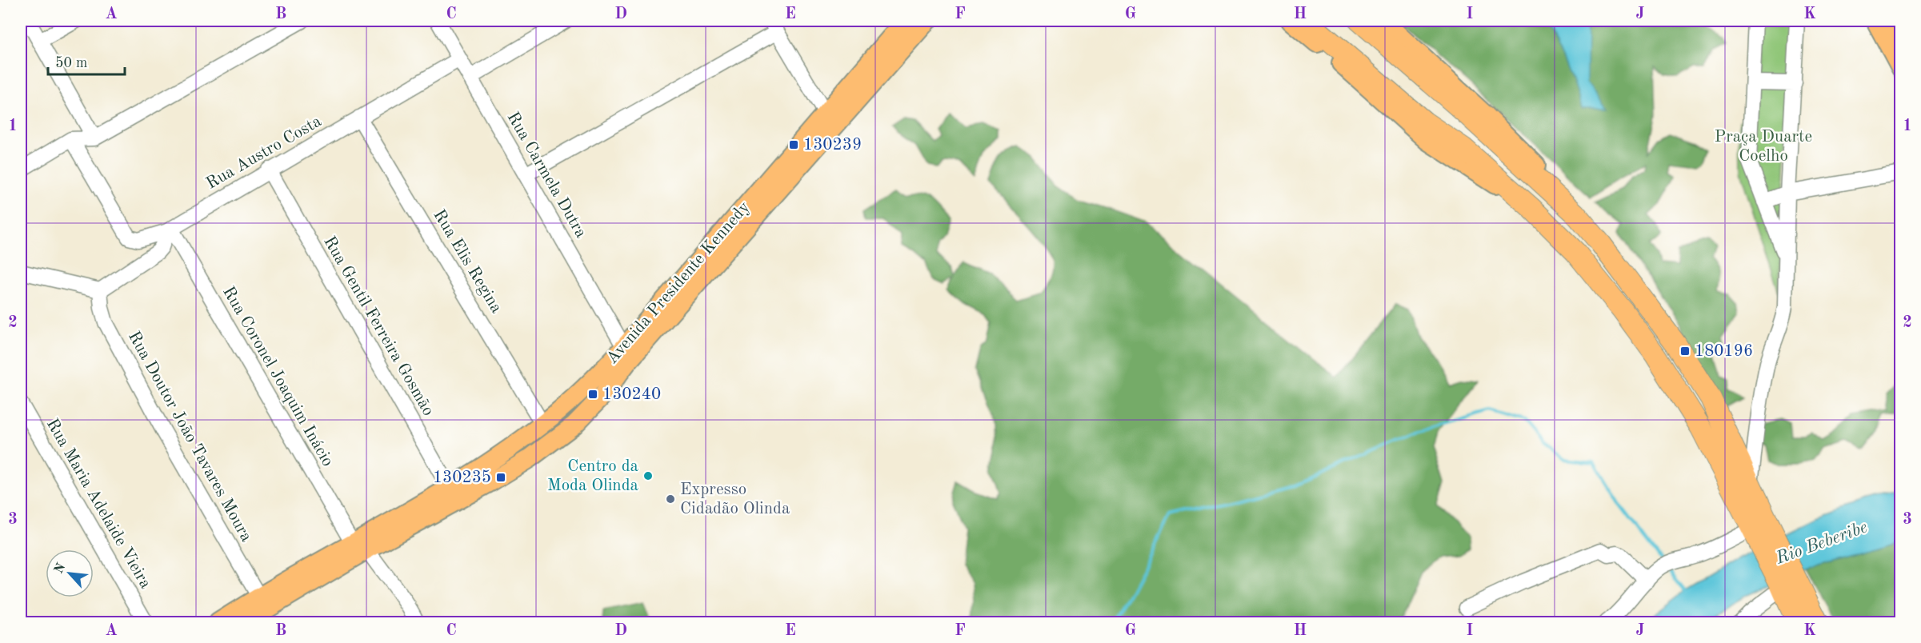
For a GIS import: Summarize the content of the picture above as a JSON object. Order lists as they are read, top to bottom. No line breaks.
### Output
{"streets":{"main road":["Avenida Presidente Kennedy"],"street":["Rua Austro Costa","Rua Carmela Dutra","Rua Elis Regina","Rua Gentil Ferreira Gosmão","Rua Coronel Joaquim Inácio","Rua Doutor João Tavares Moura","Rua Maria Adelaide Vieira"]},"crossings":[["Rua Austro Costa","Rua Carmela Dutra"],["Rua Austro Costa","Rua Elis Regina"],["Rua Austro Costa","Rua Gentil Ferreira Gosmão"],["Rua Austro Costa","Rua Coronel Joaquim Inácio"],["Rua Carmela Dutra","Avenida Presidente Kennedy"],["Rua Elis Regina","Avenida Presidente Kennedy"],["Avenida Presidente Kennedy","Rua Gentil Ferreira Gosmão"],["Avenida Presidente Kennedy","Rua Coronel Joaquim Inácio"],["Avenida Presidente Kennedy","Rua Doutor João Tavares Moura"]],"water":["Rio Beberibe"],"parks":["Praça Duarte Coelho"],"places":{"transit":["130239","180196","130240","130235"],"other":["Centro da Moda Olinda","Expresso Cidadão Olinda"]},"scale_bar":"50 m","north":"top left","grid":{"columns":["A","B","C","D","E","F","G","H","I","J","K"],"rows":["1","2","3"]}}
